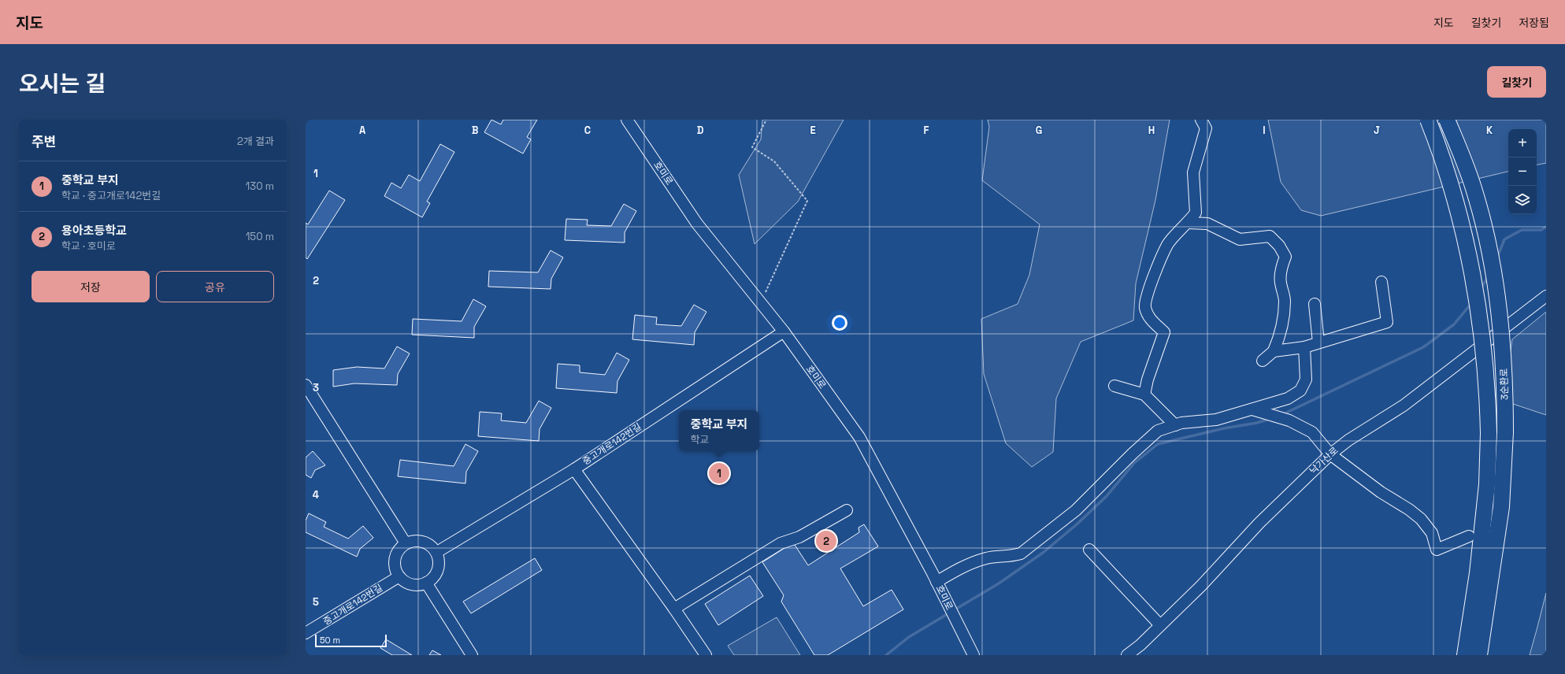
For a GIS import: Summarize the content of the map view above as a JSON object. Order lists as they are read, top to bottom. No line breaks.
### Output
{"streets":{"highway":["3순환로"],"street":["호미로","중고개로142번길","낙가산로"]},"crossings":[["호미로","중고개로142번길"]],"scale_bar":"50 m","page":{"header":"지도","nav":["지도","길찾기","저장됨"],"title":"오시는 길","buttons":["길찾기",["저장","공유"]],"heading":["주변","2개 결과"],"map_buttons":["+","−"],"list":[{"mark":"1","name":"중학교 부지","note":"학교 · 중고개로142번길","value":"130 m"},{"mark":"2","name":"용아초등학교","note":"학교 · 호미로","value":"150 m"}],"popup":["중학교 부지","학교"],"pins":["1","2"],"scale":"50 m"},"grid":{"columns":["A","B","C","D","E","F","G","H","I","J","K"],"rows":["1","2","3","4","5"]}}
